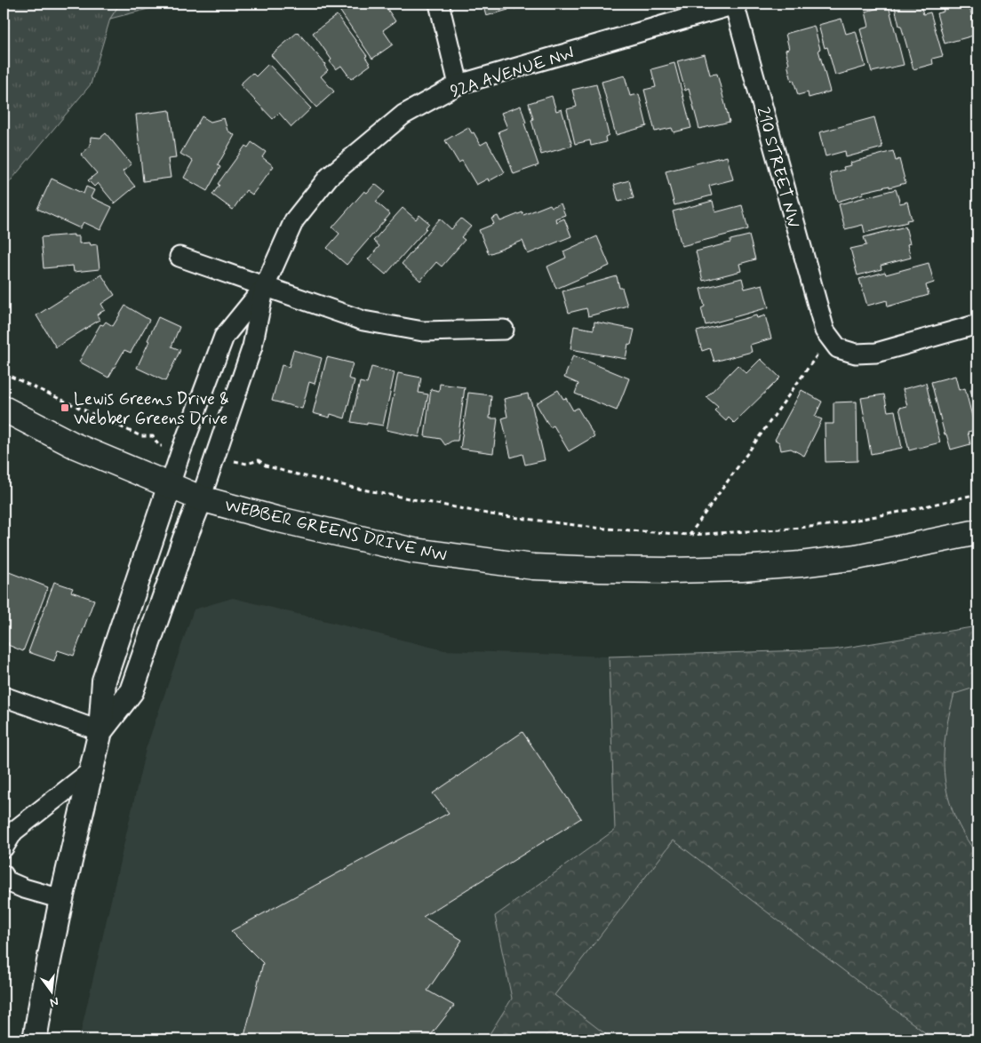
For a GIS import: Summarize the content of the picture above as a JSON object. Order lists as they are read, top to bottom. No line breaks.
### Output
{"streets":{"main road":["WEBBER GREENS DRIVE NW"],"street":["92A AVENUE NW","210 STREET NW"]},"crossings":[["92A AVENUE NW","210 STREET NW"],["92A AVENUE NW","WEBBER GREENS DRIVE NW"]],"places":{"transit":["Lewis Greens Drive & Webber Greens Drive"]},"north":"bottom"}
